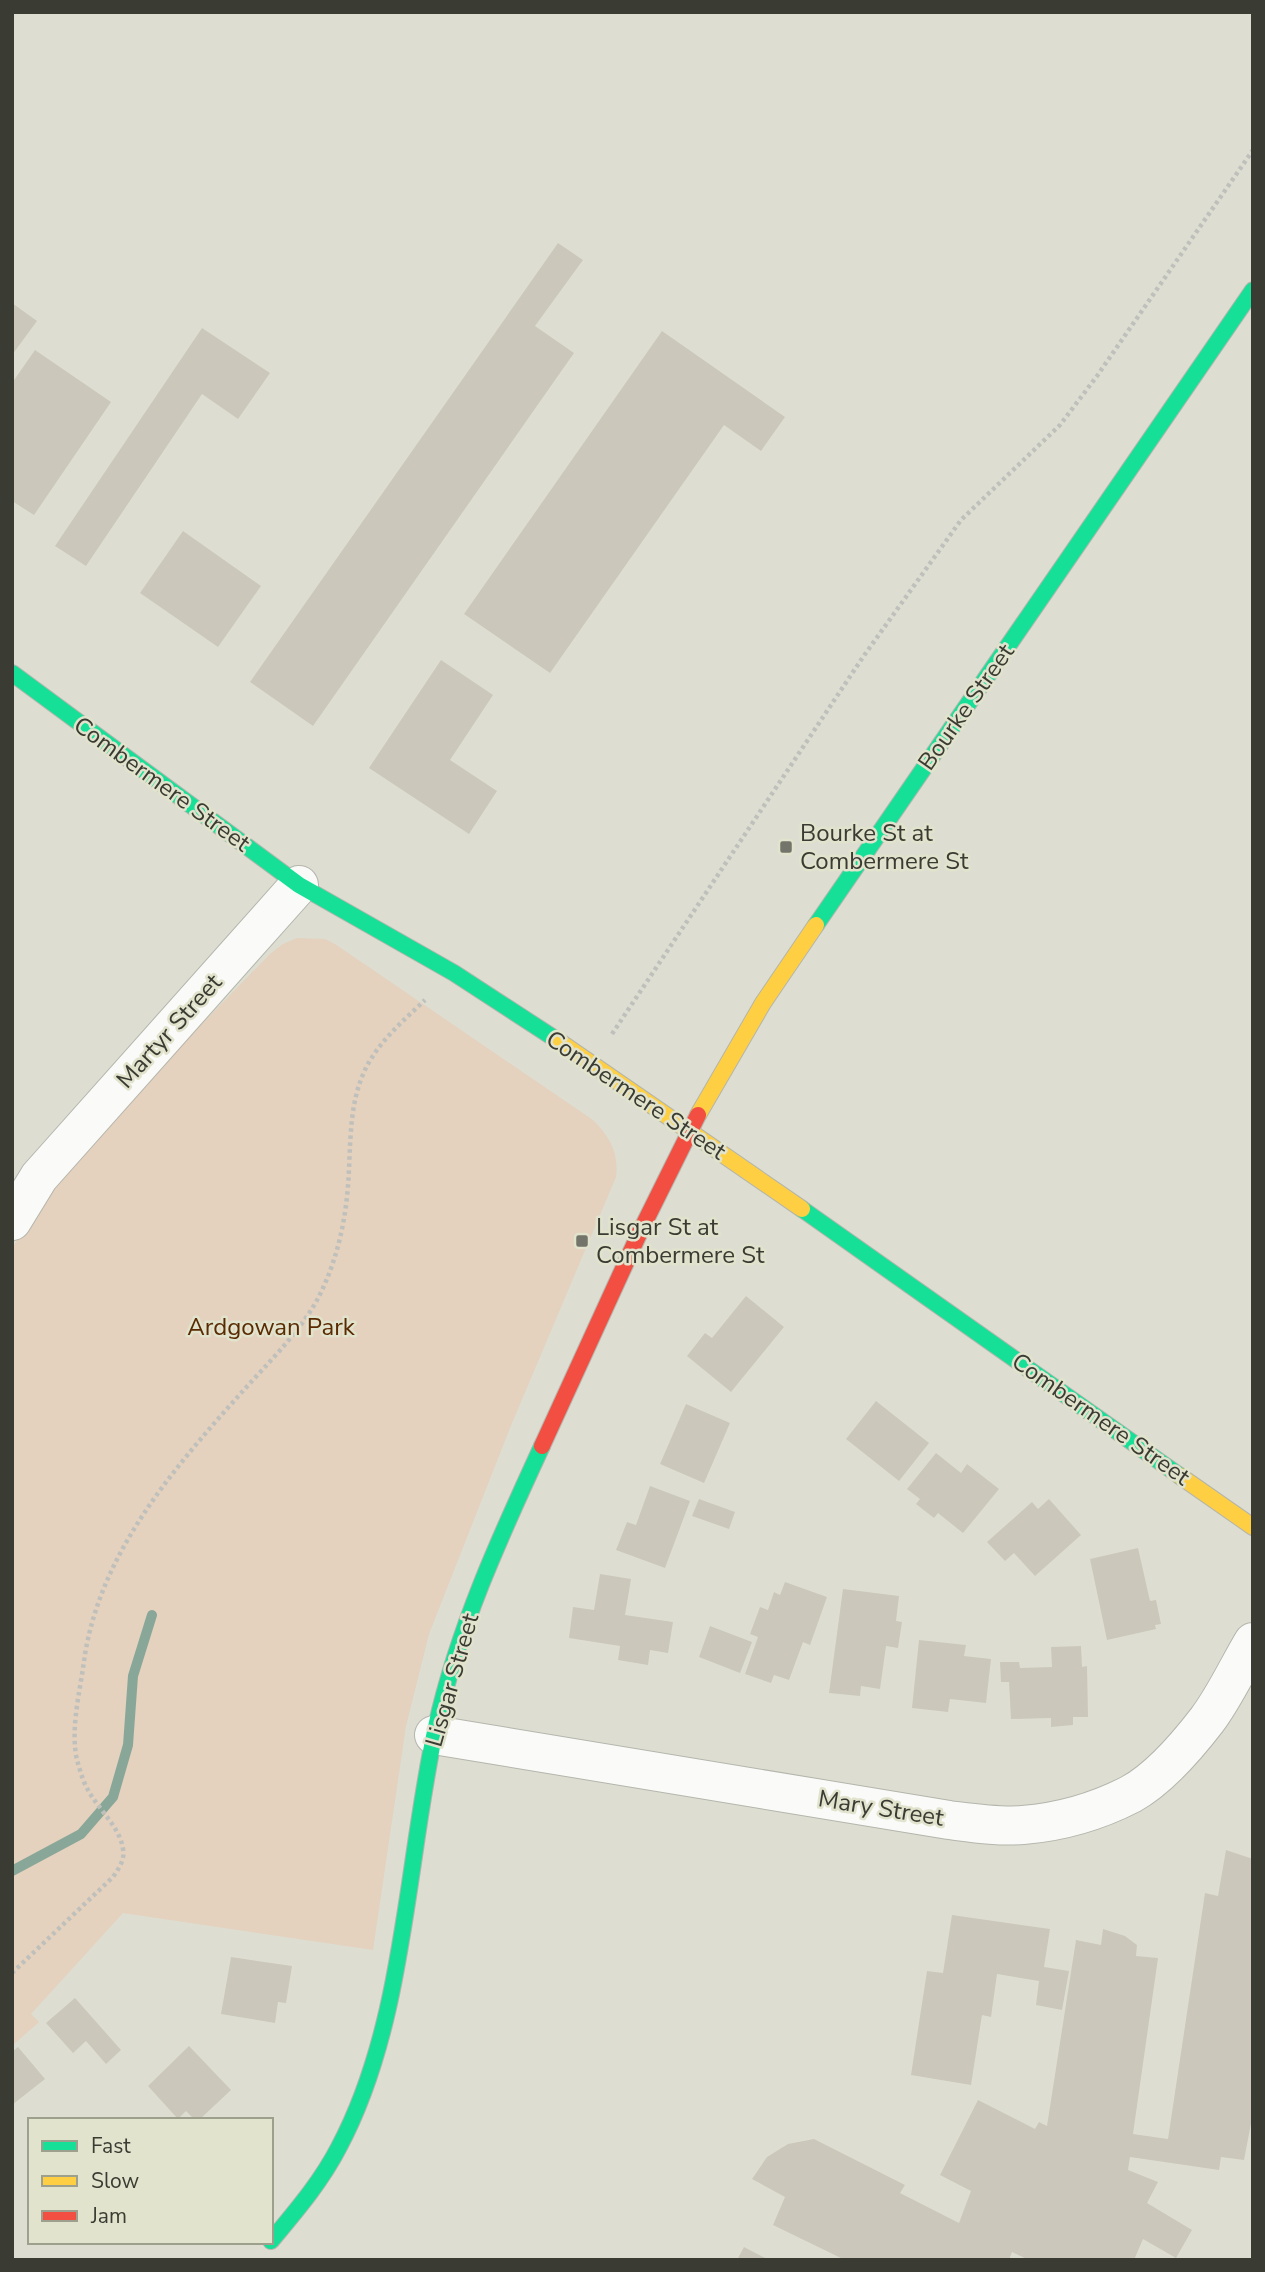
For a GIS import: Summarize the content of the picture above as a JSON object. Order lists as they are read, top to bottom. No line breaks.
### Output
{"streets":{"street":["Bourke Street","Combermere Street","Martyr Street","Lisgar Street","Mary Street"]},"crossings":[["Bourke Street","Combermere Street"],["Bourke Street","Lisgar Street"],["Combermere Street","Martyr Street"],["Combermere Street","Lisgar Street"],["Lisgar Street","Mary Street"]],"parks":["Ardgowan Park"],"places":{"transit":["Bourke St at Combermere St","Lisgar St at Combermere St"]},"legend":["Fast","Slow","Jam"]}
